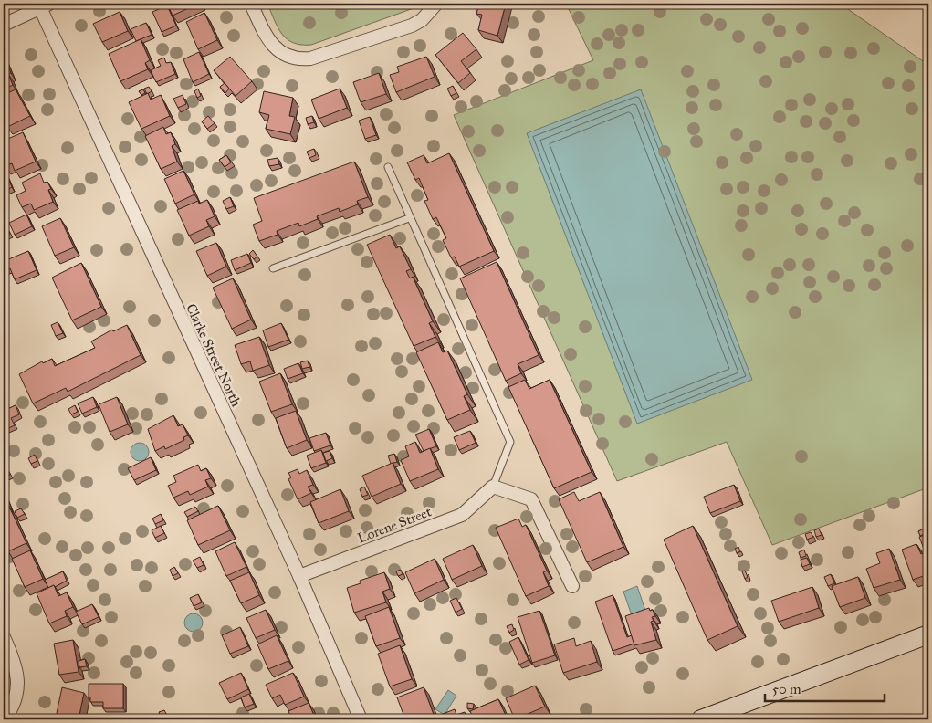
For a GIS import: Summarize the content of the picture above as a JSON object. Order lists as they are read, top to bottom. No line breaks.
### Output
{"streets":{"street":["Clarke Street North","Lorene Street"]},"crossings":[["Clarke Street North","Lorene Street"]],"scale_bar":"50 m"}
